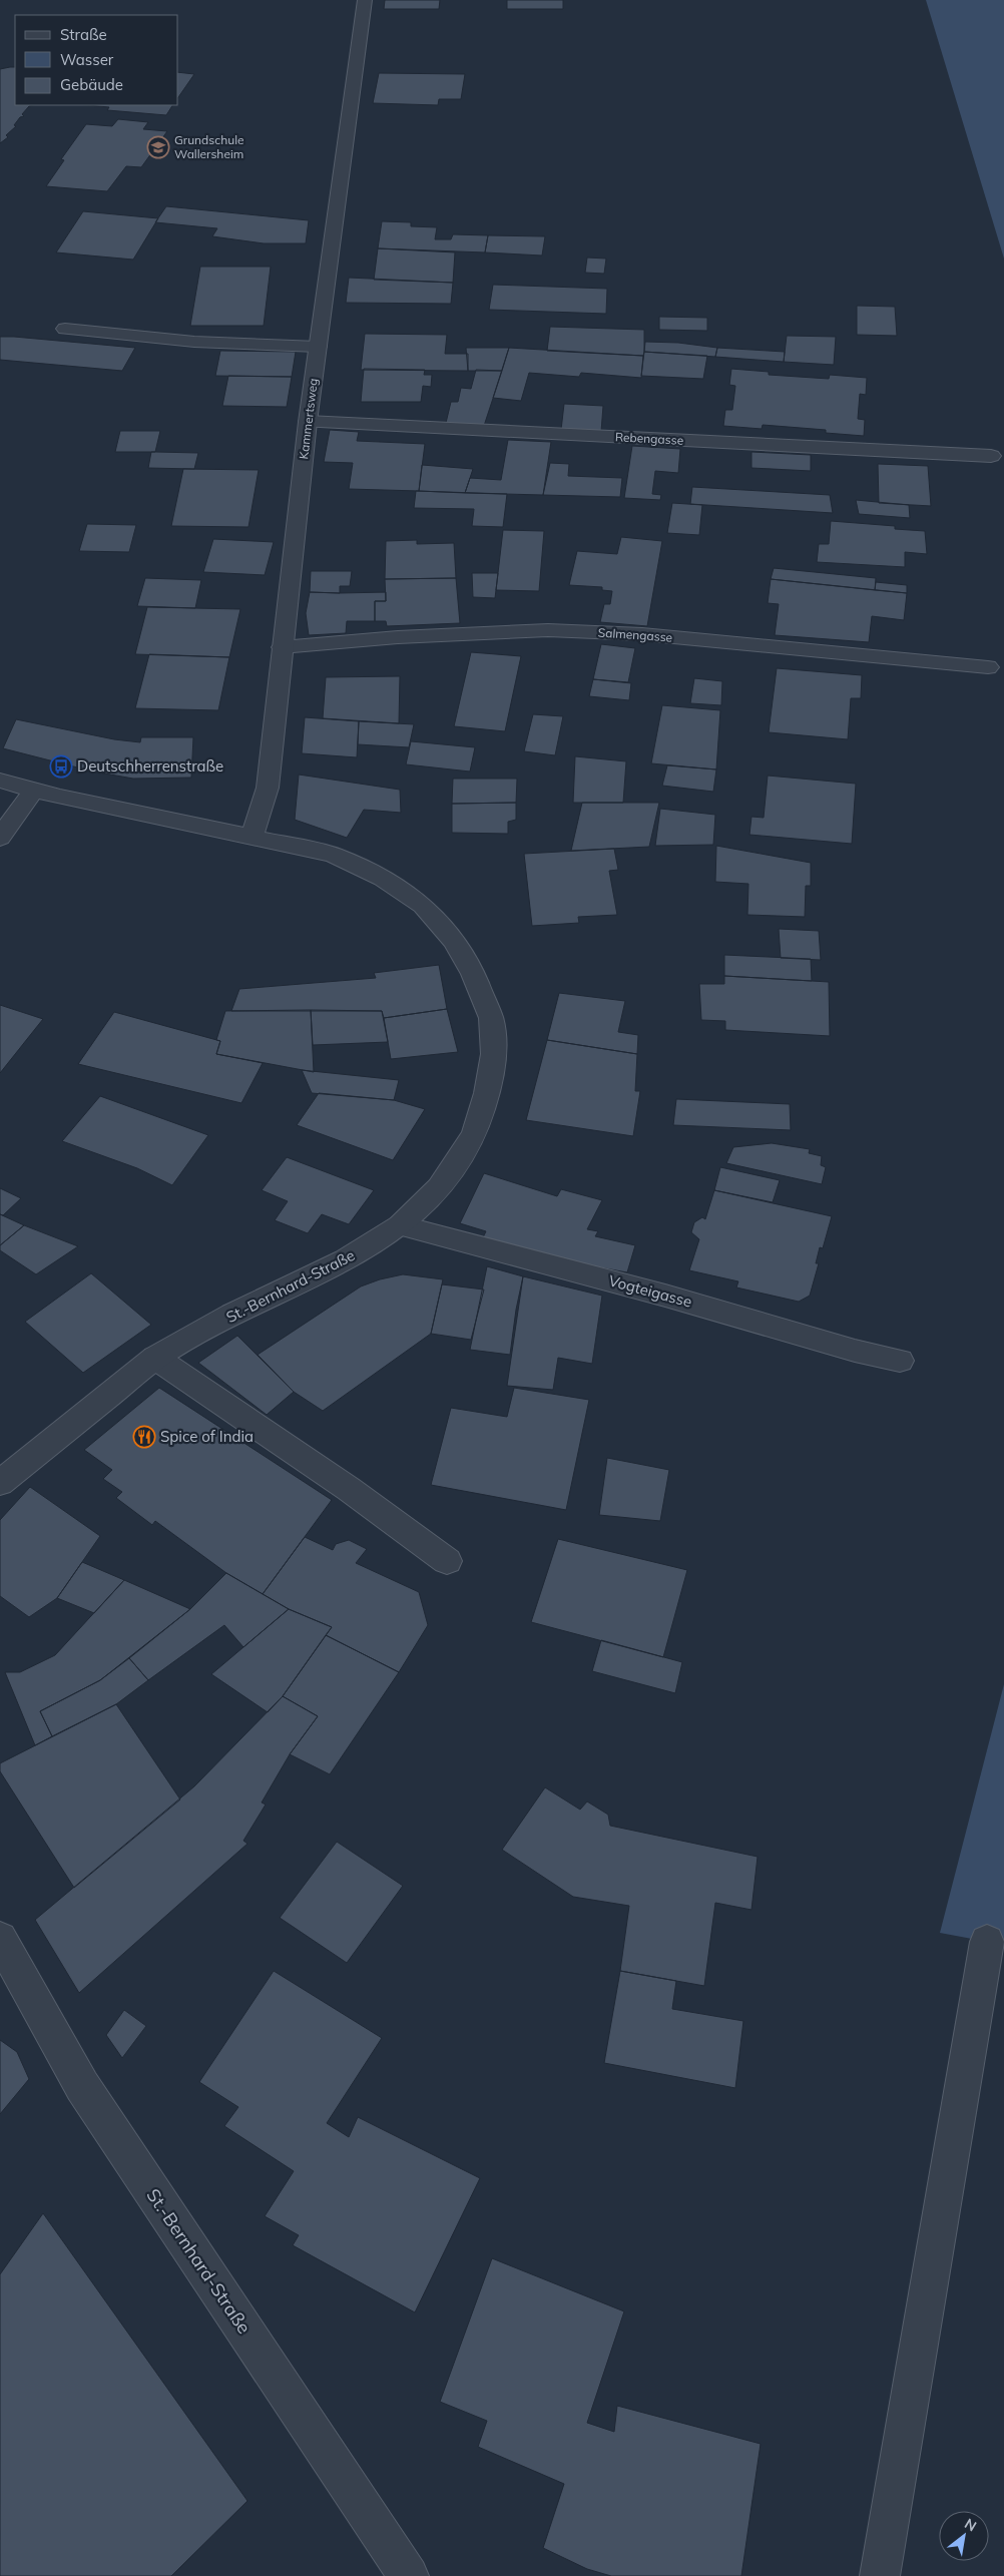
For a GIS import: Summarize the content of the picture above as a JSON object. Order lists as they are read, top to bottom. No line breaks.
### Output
{"streets":{"street":["Kammertsweg","Rebengasse","Salmengasse","St.-Bernhard-Straße","Vogteigasse"]},"crossings":[["Kammertsweg","Rebengasse"],["Kammertsweg","Salmengasse"],["Kammertsweg","St.-Bernhard-Straße"],["St.-Bernhard-Straße","Vogteigasse"]],"places":{"school or university":["Grundschule Wallersheim"],"bus stop":["Deutschherrenstraße"],"restaurant":["Spice of India"]},"legend":["Straße","Wasser","Gebäude"],"north":"top right"}
